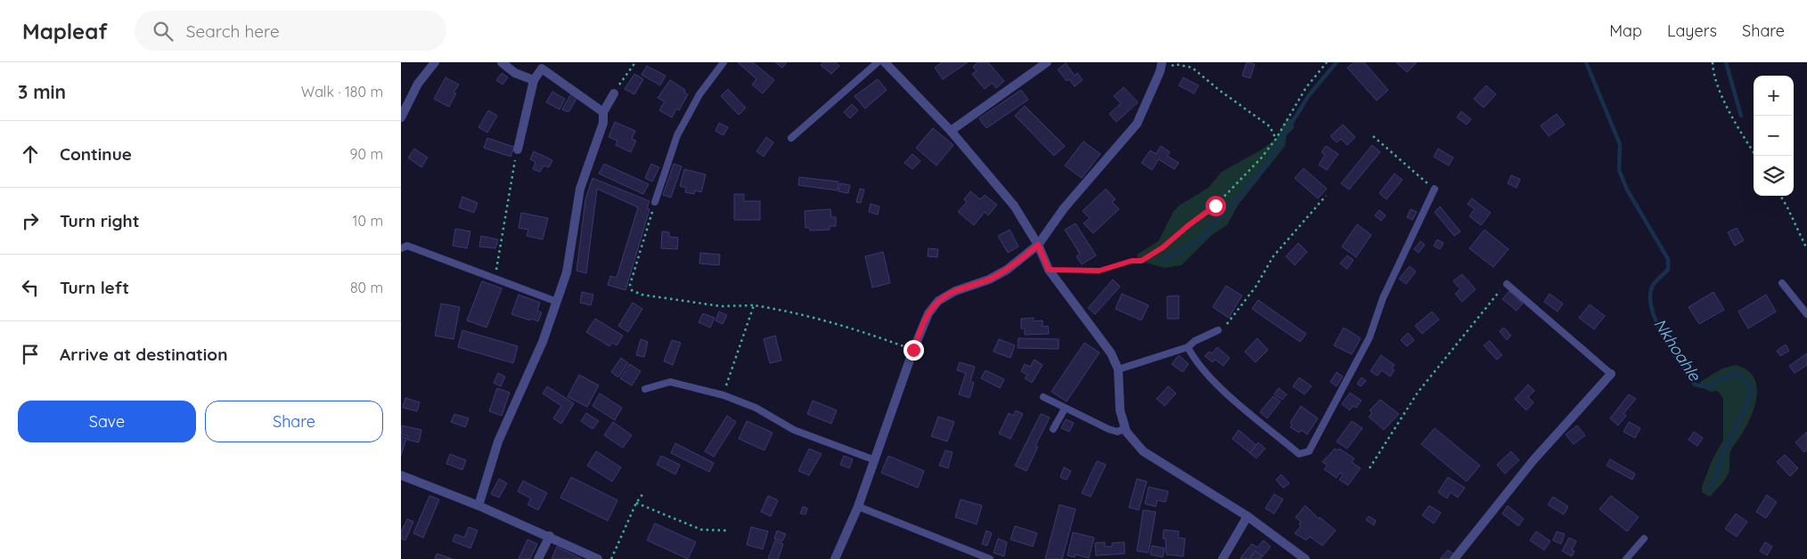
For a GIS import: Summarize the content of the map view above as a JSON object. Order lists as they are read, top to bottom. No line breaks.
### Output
{"water":["Nkhoahle"],"page":{"header":"Mapleaf","search":"Search here","nav":["Map","Layers","Share"],"heading":["3 min","Walk · 180 m"],"map_buttons":["+","−"],"list":[["Continue","90 m"],["Turn right","10 m"],["Turn left","80 m"],"Arrive at destination"],"buttons":["Save","Share"]}}
